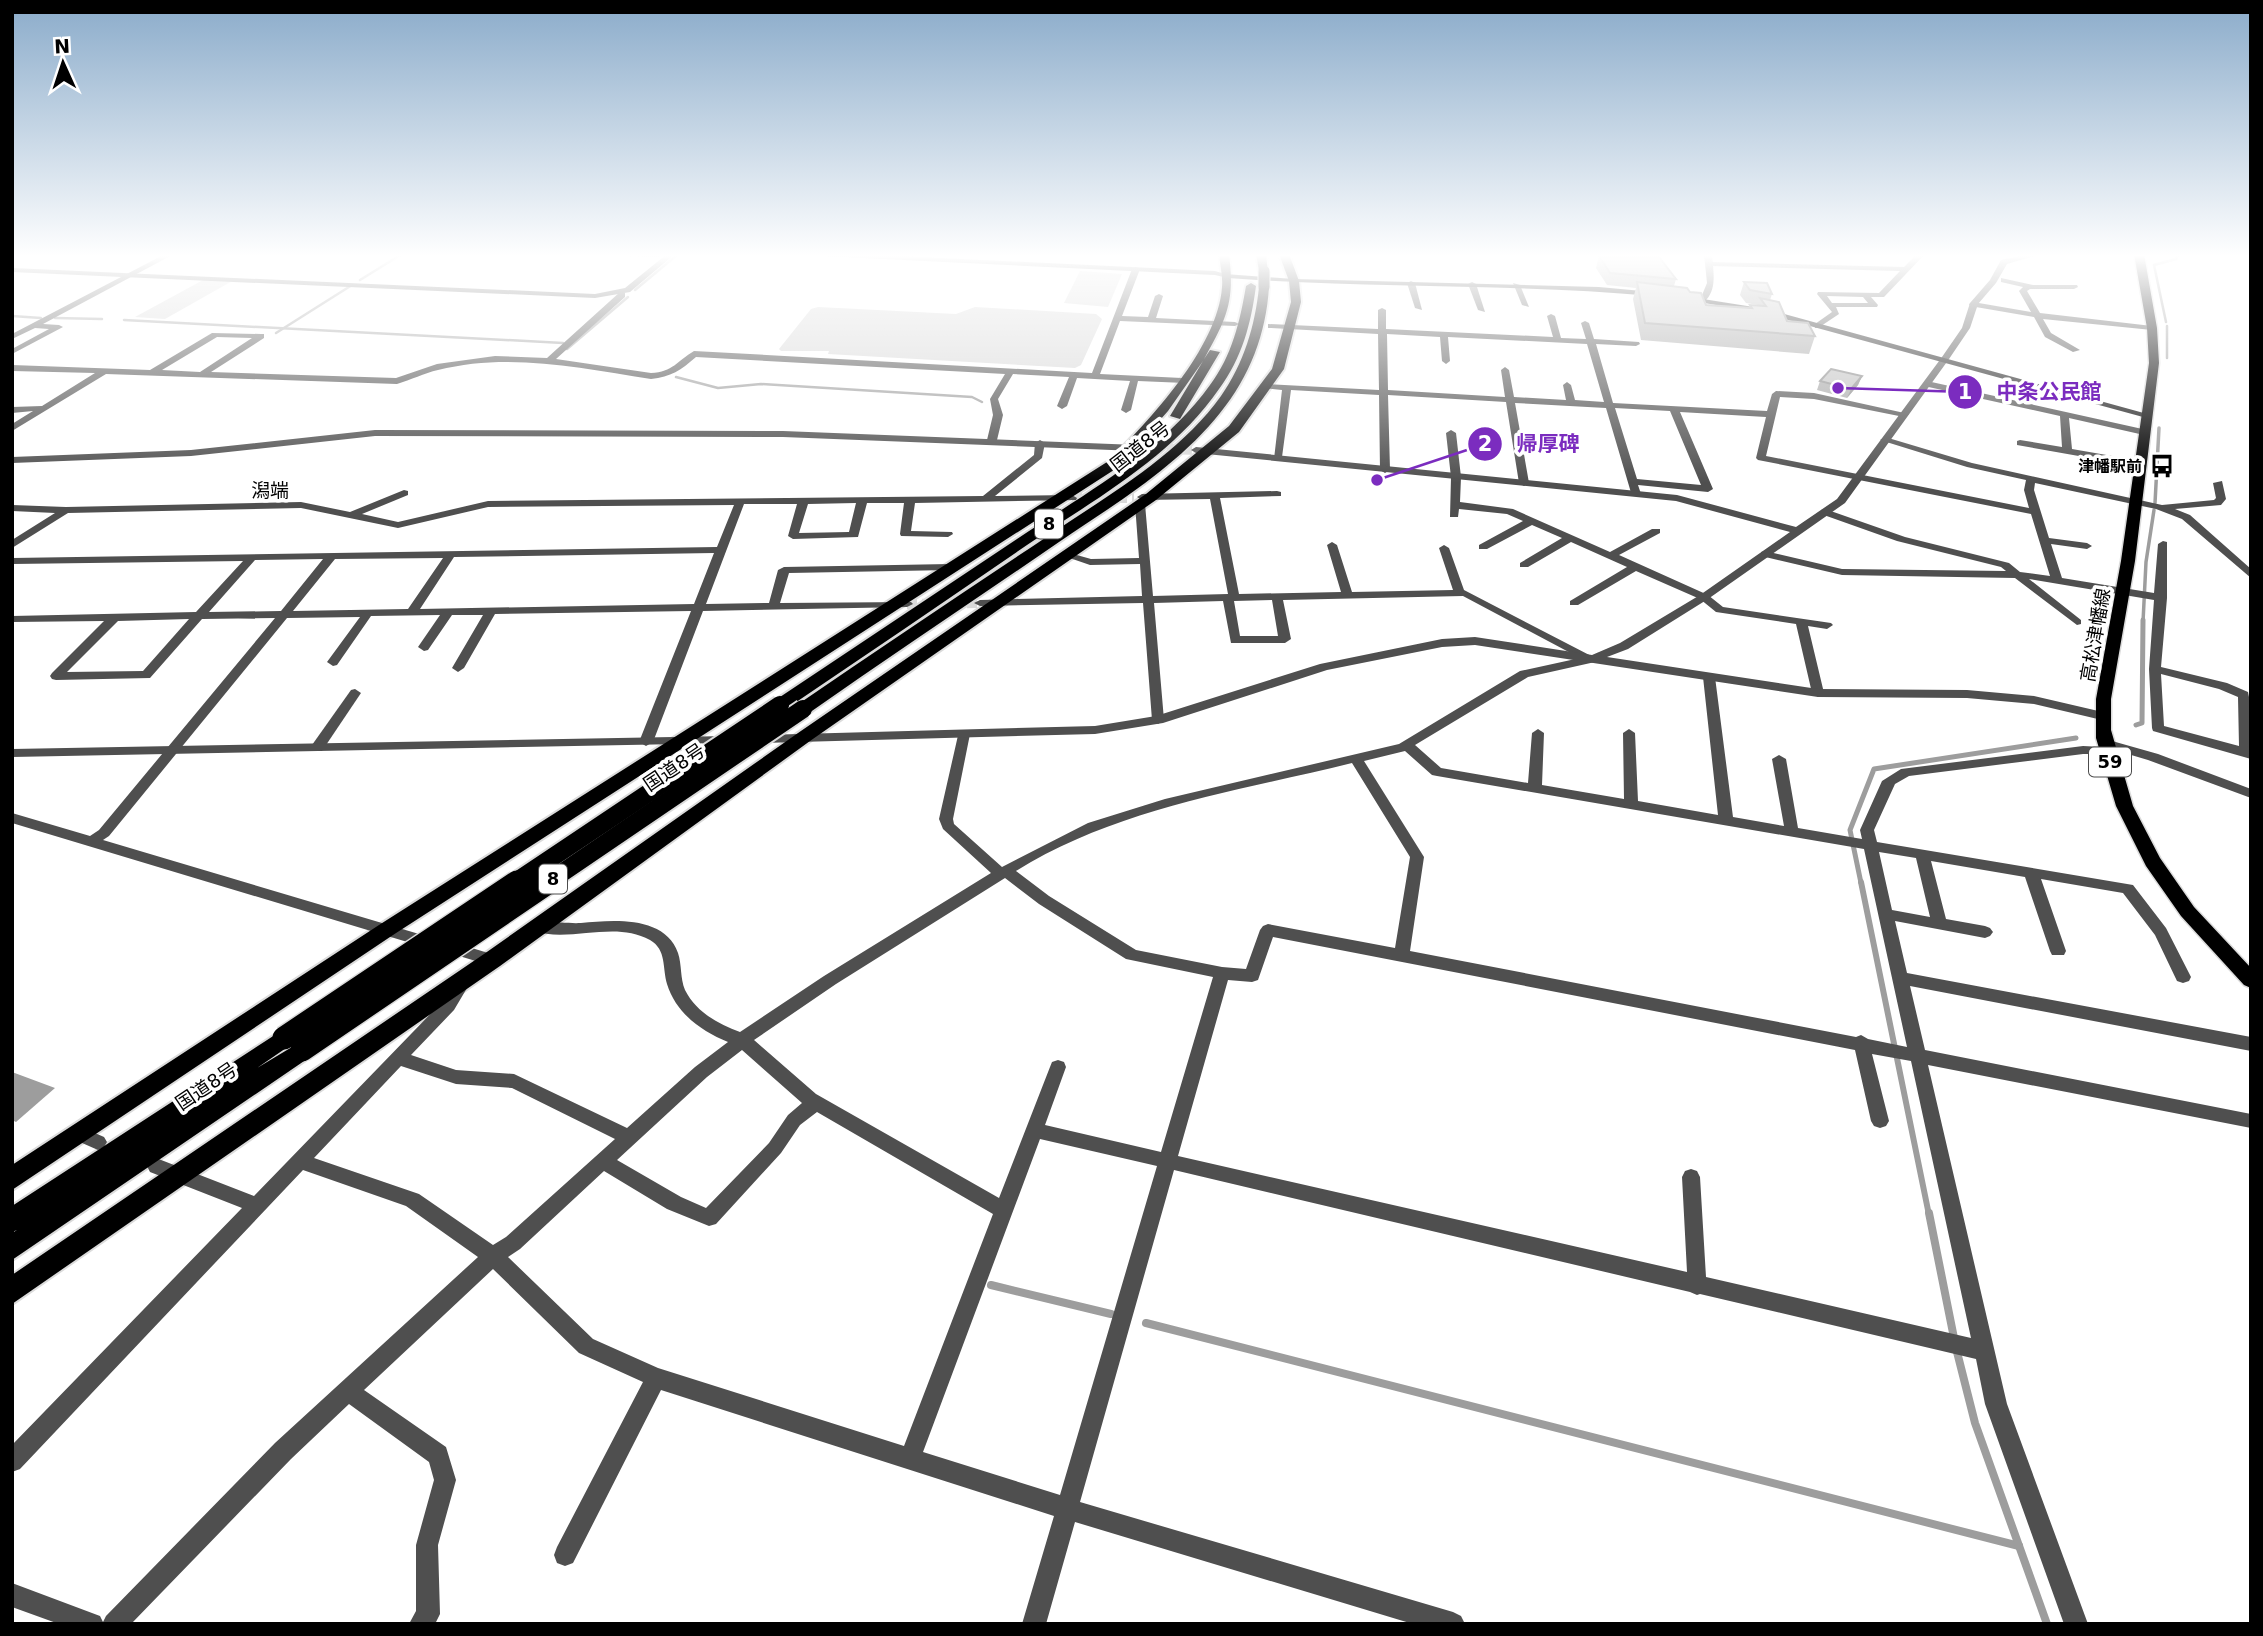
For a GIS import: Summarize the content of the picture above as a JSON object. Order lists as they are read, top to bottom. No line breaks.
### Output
{"streets":{"highway":["国道8号","8"],"main road":["高松津幡線","59"]},"crossings":[["国道8号","8"]],"districts":["潟端"],"places":{"other":["中条公民館","帰厚碑"],"bus stop":["津幡駅前"]},"north":"top"}
